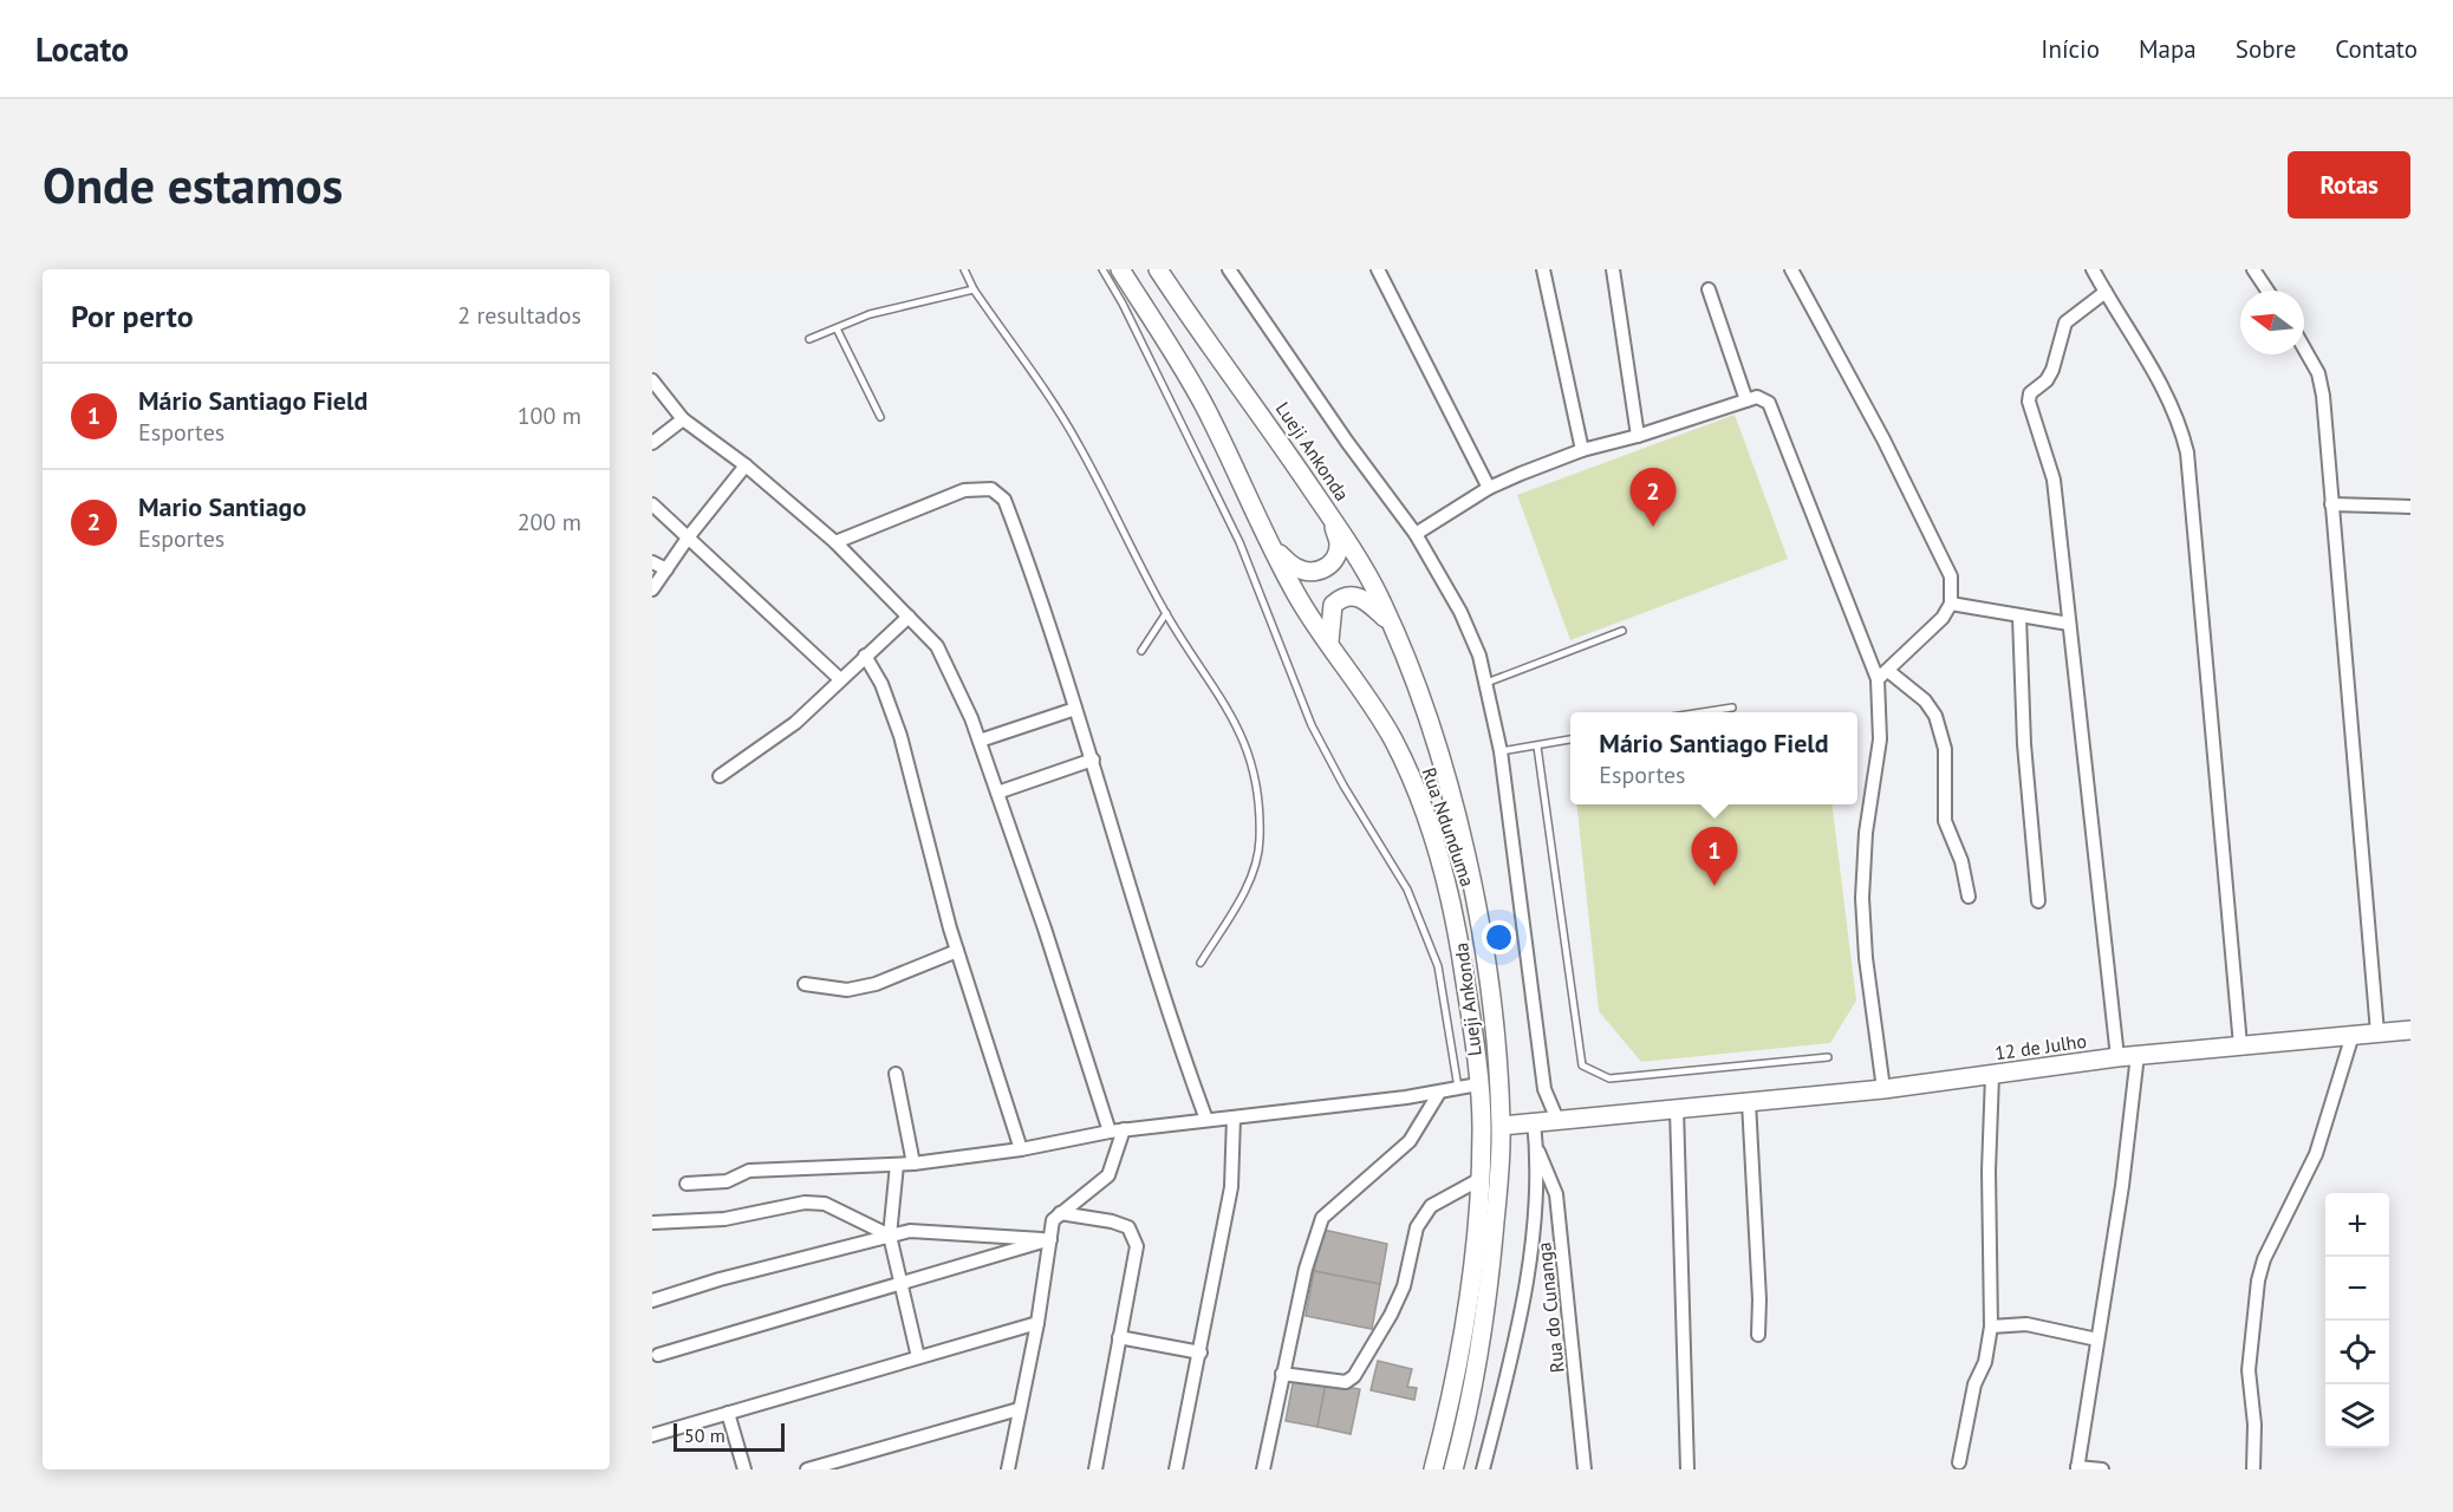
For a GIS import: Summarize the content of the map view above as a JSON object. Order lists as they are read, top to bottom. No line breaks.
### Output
{"streets":{"main road":["Lueji Ankonda","Rua Ndunduma","12 de Julho"],"street":["Rua do Cunanga"]},"crossings":[["Lueji Ankonda","12 de Julho"]],"scale_bar":"50 m","north":"left","page":{"header":"Locato","nav":["Início","Mapa","Sobre","Contato"],"buttons":"Rotas","title":"Onde estamos","heading":["Por perto","2 resultados"],"list":[{"mark":"1","name":"Mário Santiago Field","note":"Esportes","value":"100 m"},{"mark":"2","name":"Mario Santiago","note":"Esportes","value":"200 m"}],"pins":["2","1"],"popup":["Mário Santiago Field","Esportes"],"map_buttons":["+","−"],"scale":"50 m"}}
